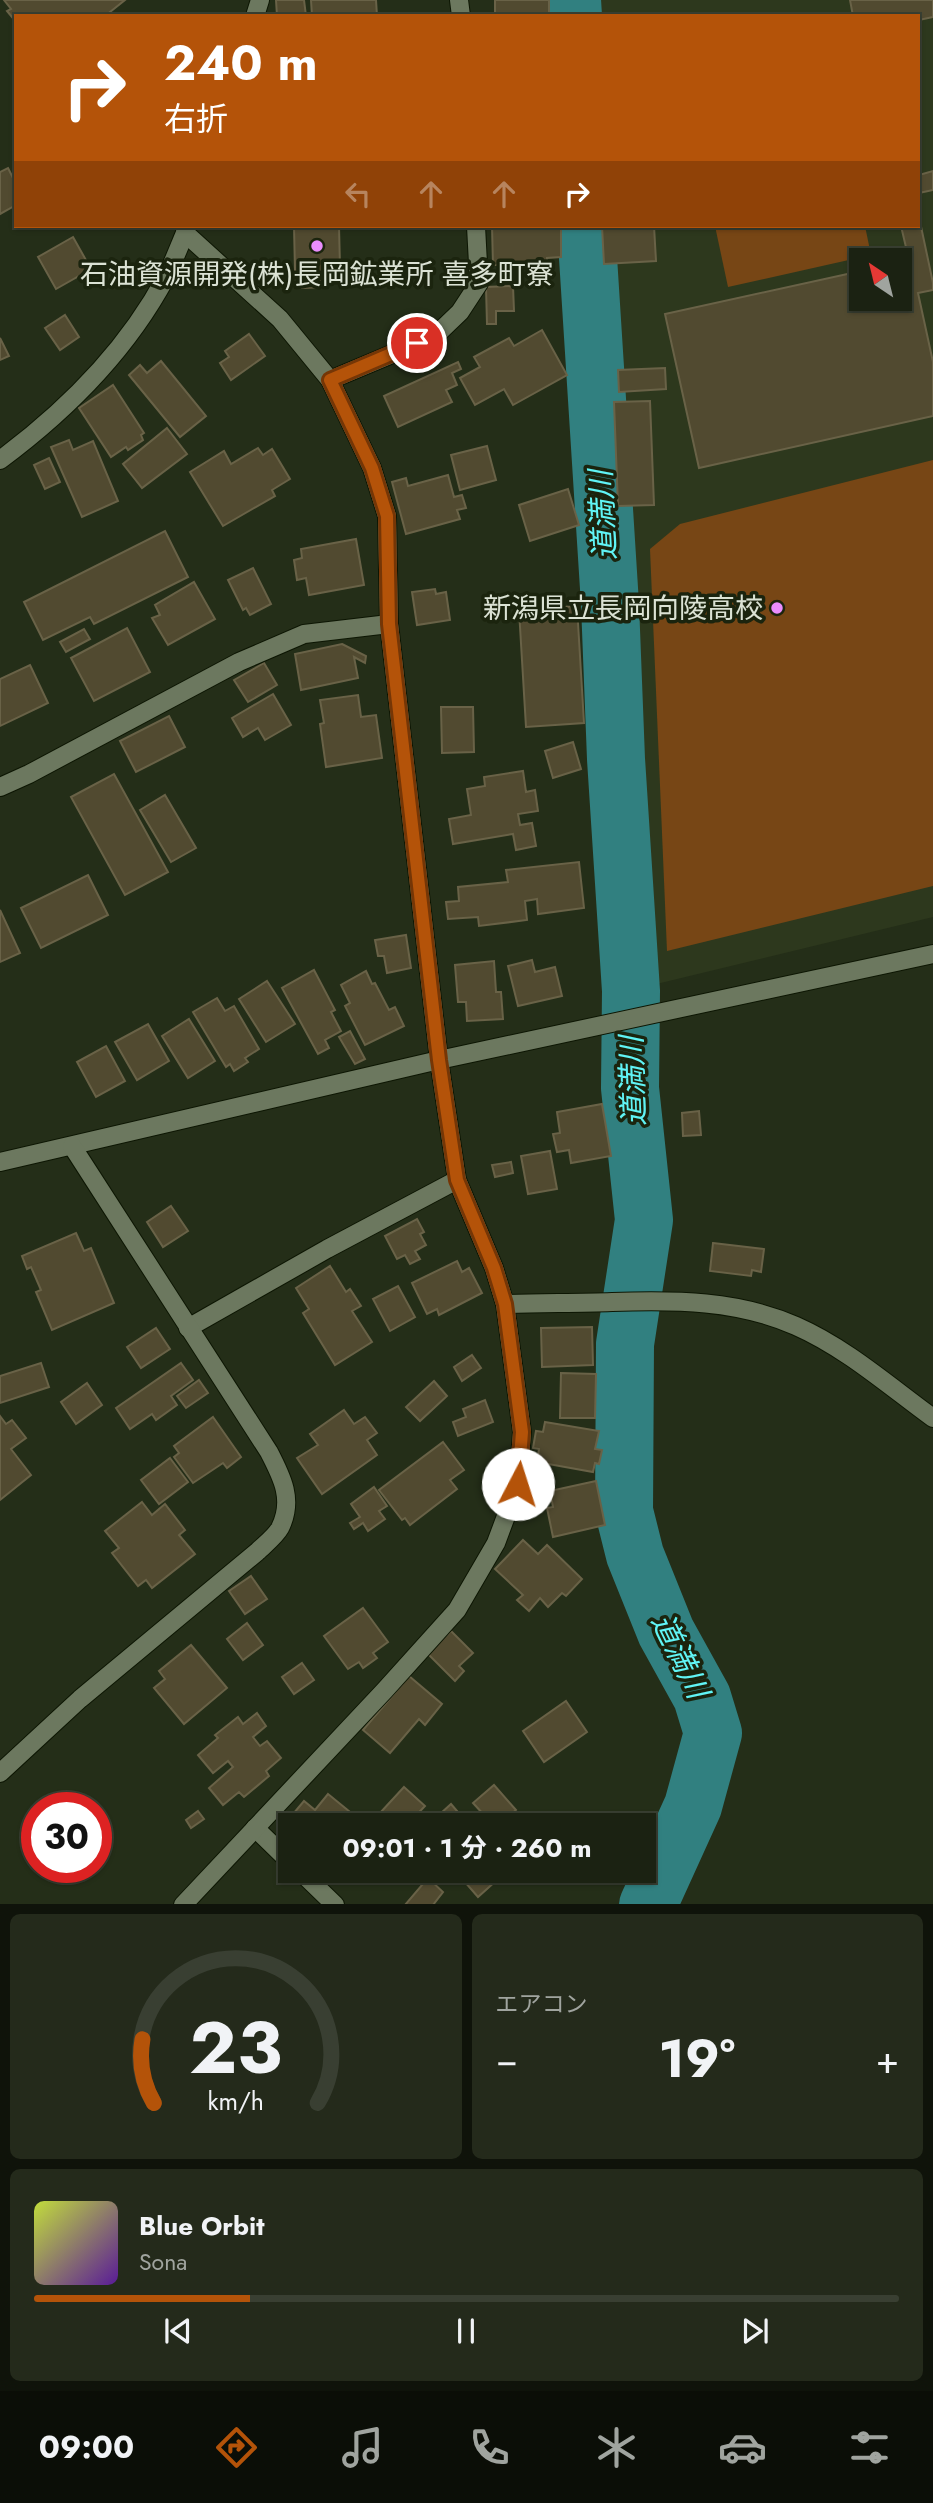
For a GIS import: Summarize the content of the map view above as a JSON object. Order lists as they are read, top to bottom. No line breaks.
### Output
{"water":["道満川"],"places":["石油資源開発(株)長岡鉱業所 喜多町寮","新潟県立長岡向陵高校"],"north":"top left","page":{"turn":["240 m","右折"],"limit":"30","trip":"09:01 · 1 分 · 260 m","tile":"エアコン","heat":["−","19°","+"],"song":["Blue Orbit","Sona"],"tabs":"09:00","gauge":["23","km/h"]}}
